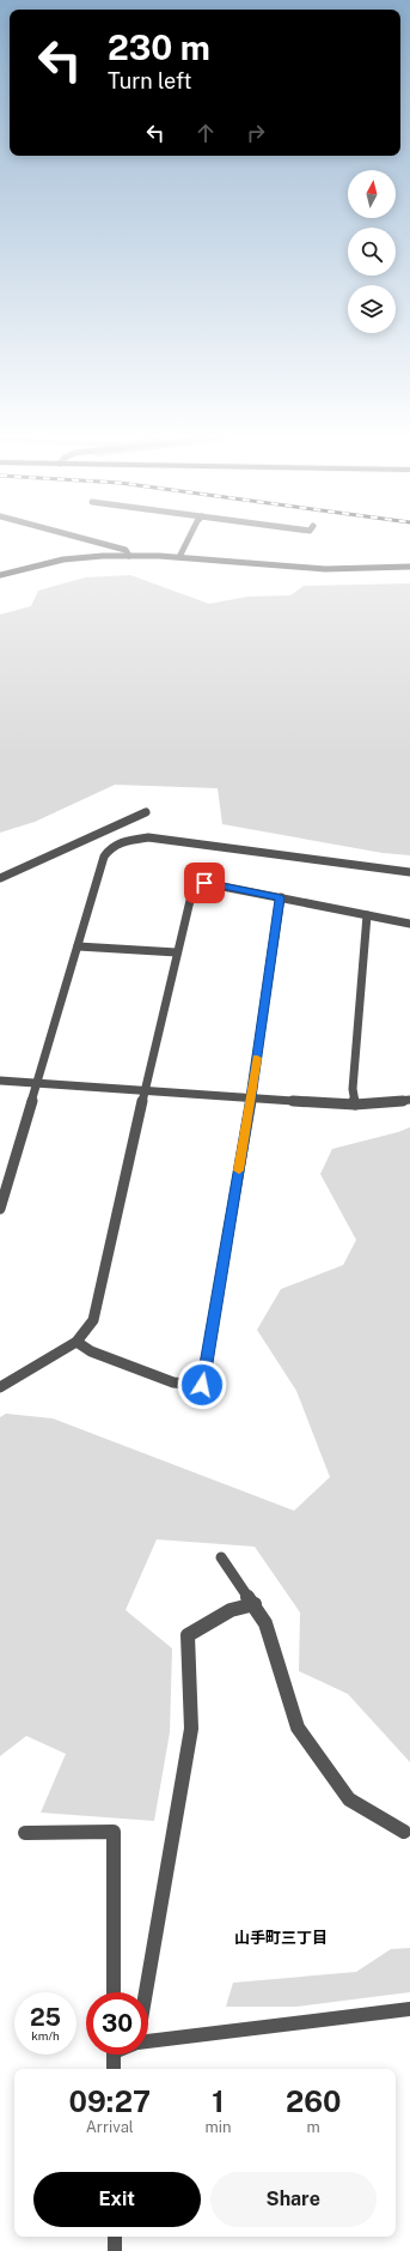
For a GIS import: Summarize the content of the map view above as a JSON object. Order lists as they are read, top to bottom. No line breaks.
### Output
{"districts":["山手町三丁目"],"north":"top","page":{"turn":["230 m","Turn left"],"speed":"25 km/h","limit":"30","eta":["09:27","Arrival","1","min","260","m"],"buttons":["Exit","Share"]}}
